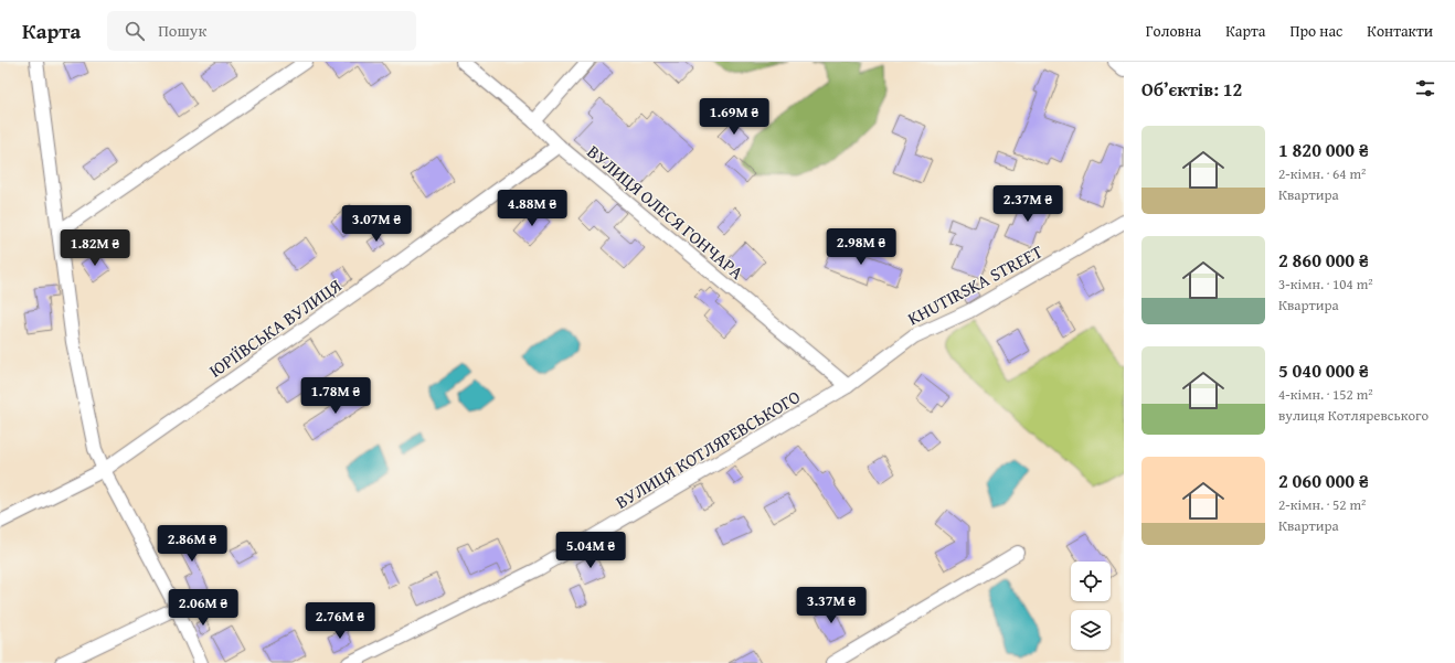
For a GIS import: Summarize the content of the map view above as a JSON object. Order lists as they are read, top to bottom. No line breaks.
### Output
{"streets":{"street":["ВУЛИЦЯ ОЛЕСЯ ГОНЧАРА","KHUTIRSKA STREET","ЮРІЇВСЬКА ВУЛИЦЯ","ВУЛИЦЯ КОТЛЯРЕВСЬКОГО"]},"crossings":[["ВУЛИЦЯ ОЛЕСЯ ГОНЧАРА","KHUTIRSKA STREET"],["ВУЛИЦЯ ОЛЕСЯ ГОНЧАРА","ЮРІЇВСЬКА ВУЛИЦЯ"],["ВУЛИЦЯ ОЛЕСЯ ГОНЧАРА","ВУЛИЦЯ КОТЛЯРЕВСЬКОГО"],["KHUTIRSKA STREET","ВУЛИЦЯ КОТЛЯРЕВСЬКОГО"]],"page":{"header":"Карта","search":"Пошук","nav":["Головна","Карта","Про нас","Контакти"],"heading":"Об’єктів: 12","price":["1.69M ₴","2.37M ₴","4.88M ₴","3.07M ₴","2.98M ₴","1.82M ₴","1.78M ₴","2.86M ₴","5.04M ₴","3.37M ₴","2.06M ₴","2.76M ₴"],"list":[{"name":"1 820 000 ₴","note":"2-кімн. · 64 m² · Квартира"},{"name":"2 860 000 ₴","note":"3-кімн. · 104 m² · Квартира"},{"name":"5 040 000 ₴","note":"4-кімн. · 152 m² · вулиця Котляревського"},{"name":"2 060 000 ₴","note":"2-кімн. · 52 m² · Квартира"}]}}
